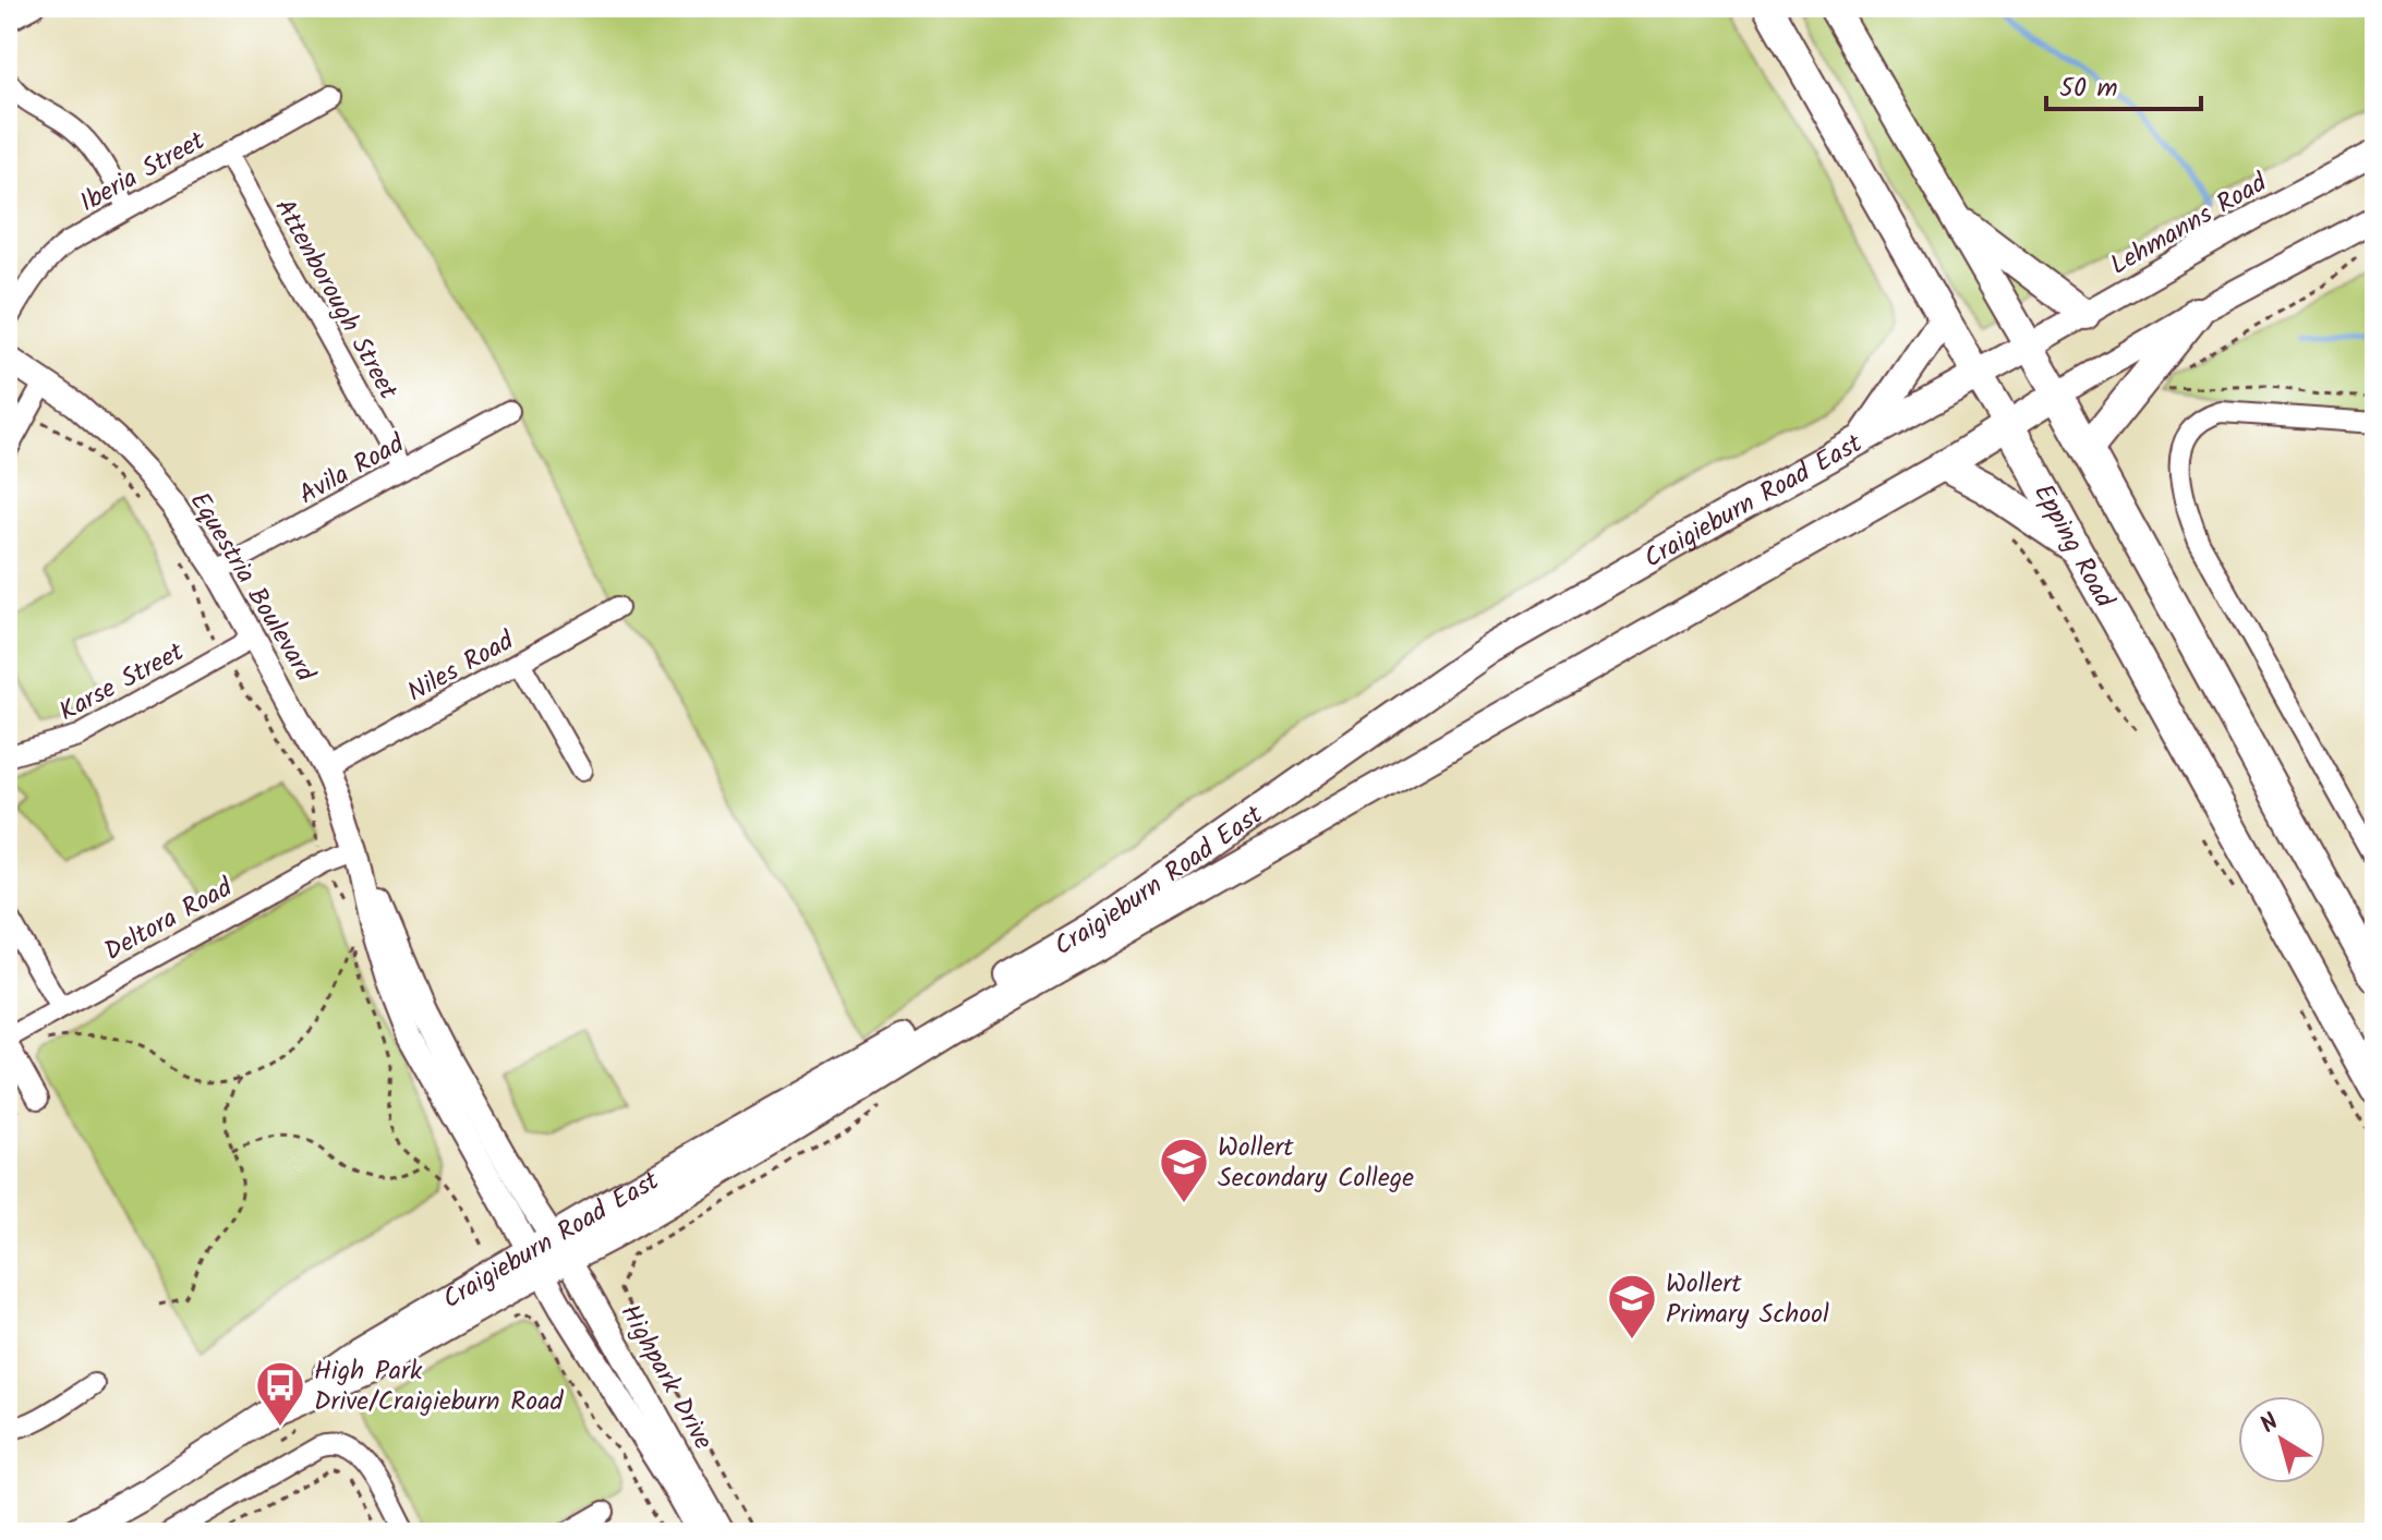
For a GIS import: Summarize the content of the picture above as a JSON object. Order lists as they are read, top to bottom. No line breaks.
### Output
{"streets":{"main road":["Craigieburn Road East","Epping Road"],"street":["Iberia Street","Lehmanns Road","Attenborough Street","Avila Road","Equestria Boulevard","Niles Road","Karse Street","Deltora Road","Highpark Drive"]},"crossings":[["Iberia Street","Attenborough Street"],["Lehmanns Road","Craigieburn Road East"],["Attenborough Street","Avila Road"],["Avila Road","Equestria Boulevard"],["Craigieburn Road East","Epping Road"],["Craigieburn Road East","Equestria Boulevard"],["Craigieburn Road East","Highpark Drive"],["Equestria Boulevard","Niles Road"],["Equestria Boulevard","Karse Street"],["Equestria Boulevard","Deltora Road"],["Equestria Boulevard","Highpark Drive"]],"places":{"school or university":["Wollert Secondary College","Wollert Primary School"],"bus stop":["High Park Drive/Craigieburn Road"]},"scale_bar":"50 m","north":"top left"}
